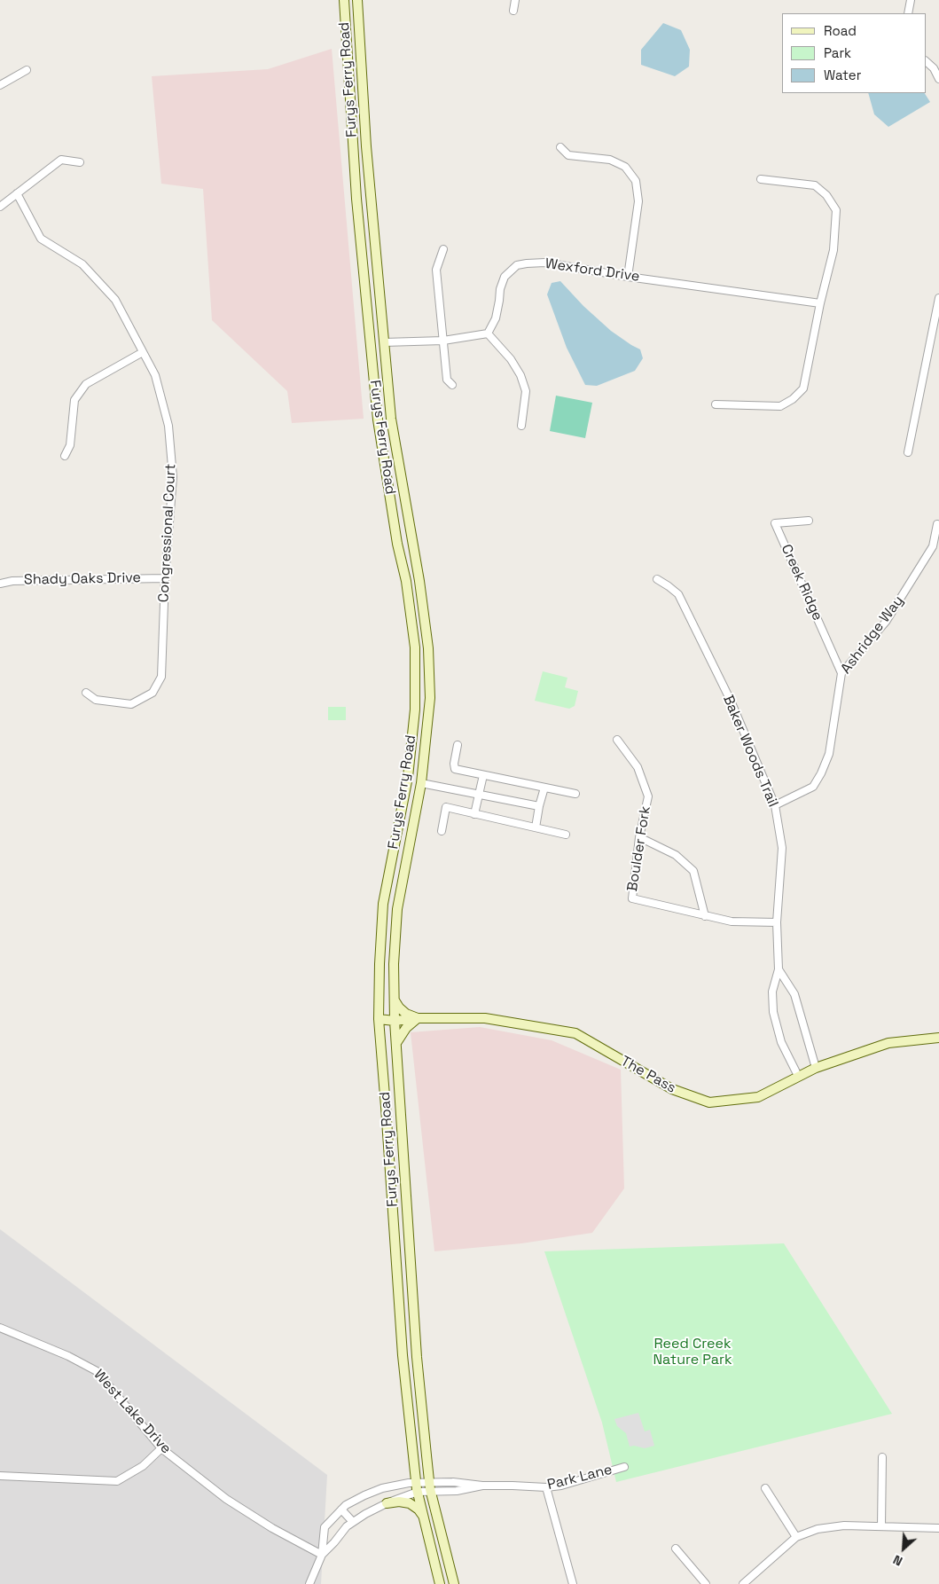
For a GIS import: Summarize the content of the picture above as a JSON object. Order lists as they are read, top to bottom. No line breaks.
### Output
{"streets":{"main road":["Furys Ferry Road","The Pass"],"street":["Wexford Drive","Congressional Court","Shady Oaks Drive","Creek Ridge","Ashridge Way","Baker Woods Trail","Boulder Fork","West Lake Drive","Park Lane"]},"crossings":[["Furys Ferry Road","The Pass"],["Furys Ferry Road","Park Lane"],["Congressional Court","Shady Oaks Drive"],["Creek Ridge","Ashridge Way"],["Ashridge Way","Baker Woods Trail"],["Baker Woods Trail","Boulder Fork"],["Baker Woods Trail","The Pass"]],"parks":["Reed Creek Nature Park"],"legend":["Road","Park","Water"],"north":"bottom left"}
